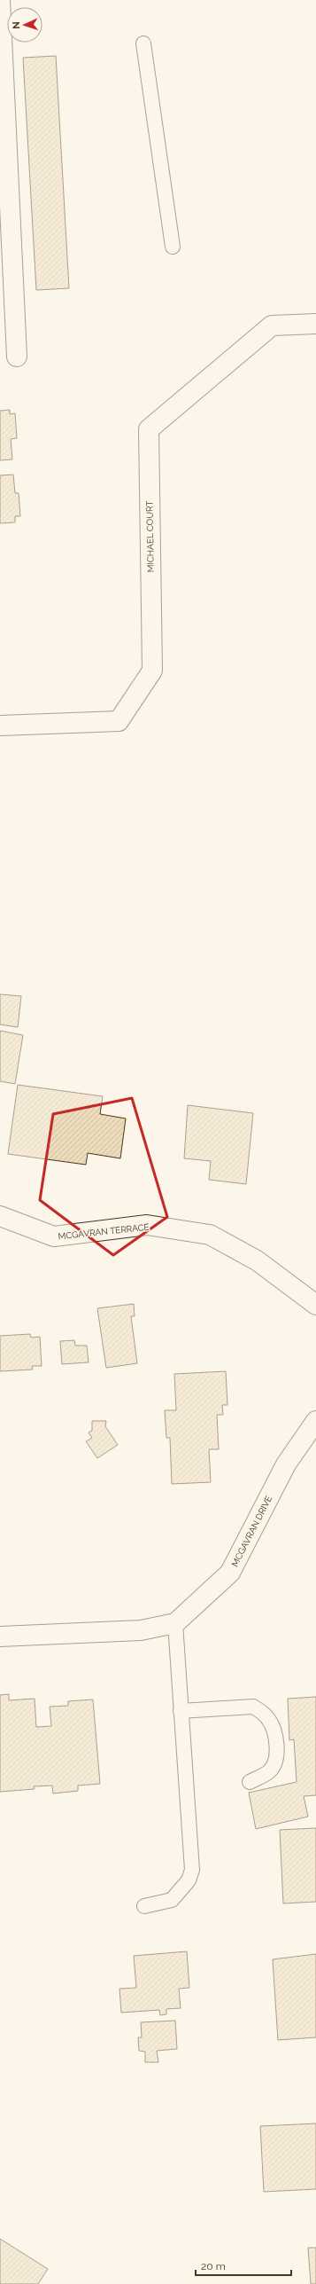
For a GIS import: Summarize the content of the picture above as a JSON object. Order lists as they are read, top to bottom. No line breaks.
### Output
{"streets":{"street":["MICHAEL COURT","MCGAVRAN TERRACE","MCGAVRAN DRIVE"]},"scale_bar":"20 m","north":"left"}
